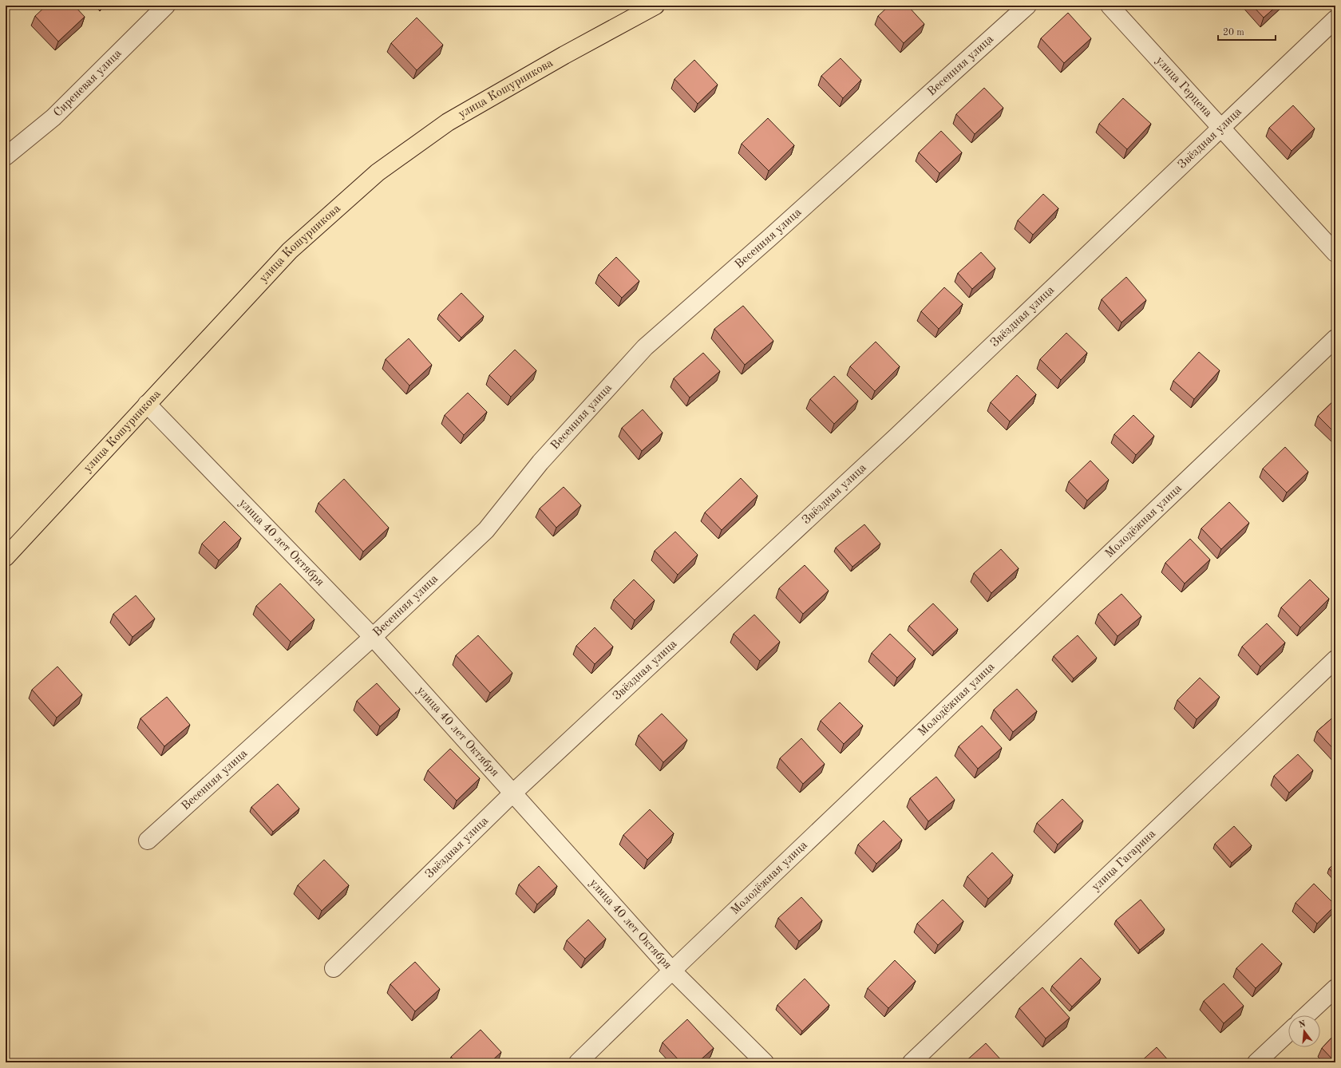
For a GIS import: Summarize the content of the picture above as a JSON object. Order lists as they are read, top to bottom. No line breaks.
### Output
{"streets":{"main road":["улица Кошурникова"],"street":["Весенняя улица","Сиреневая улица","улица Герцена","Звёздная улица","Молодёжная улица","улица 40 лет Октября","улица Гагарина"]},"crossings":[["Весенняя улица","улица 40 лет Октября"],["улица Герцена","Звёздная улица"],["улица Кошурникова","улица 40 лет Октября"],["Звёздная улица","улица 40 лет Октября"],["Молодёжная улица","улица 40 лет Октября"]],"scale_bar":"20 m","north":"top"}
